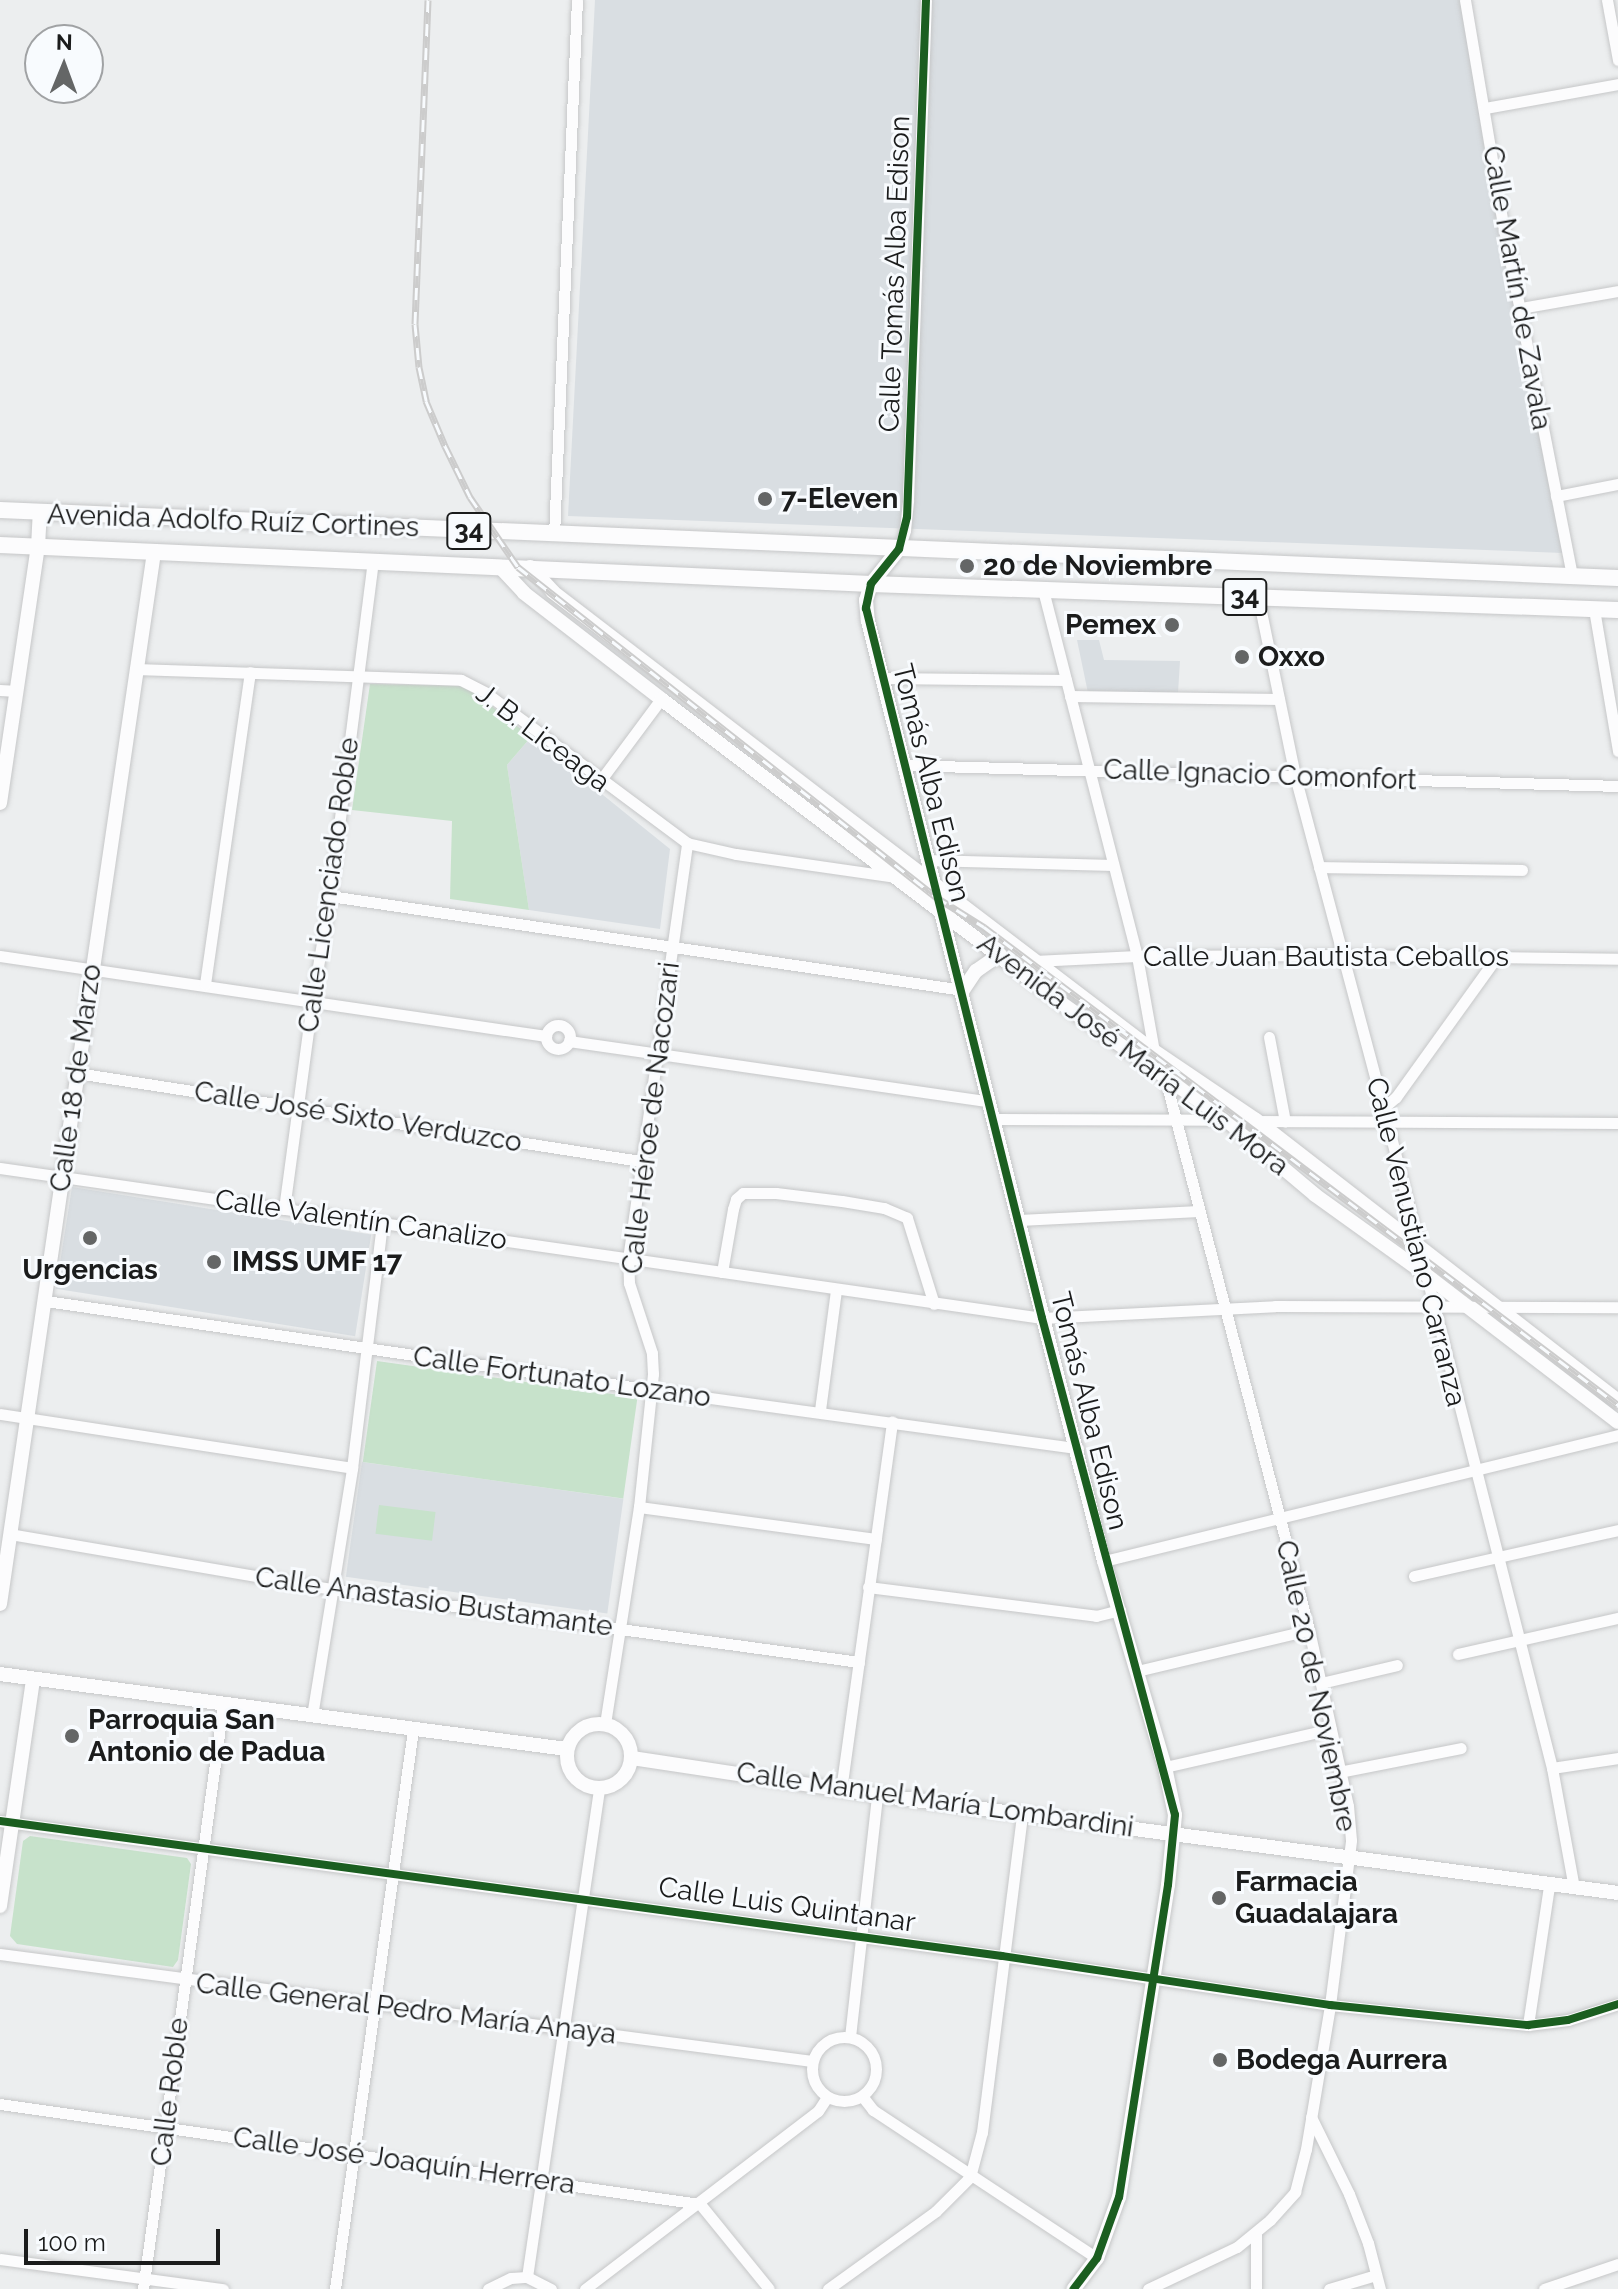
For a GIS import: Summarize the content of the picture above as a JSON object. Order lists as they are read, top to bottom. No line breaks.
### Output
{"streets":{"main road":["Avenida Adolfo Ruíz Cortines","34"],"street":["Calle Tomás Alba Edison","Calle Martín de Zavala","J. B. Liceaga","Calle Ignacio Comonfort","Tomás Alba Edison","Calle Licenciado Roble","Calle Juan Bautista Ceballos","Avenida José María Luis Mora","Calle 18 de Marzo","Calle José Sixto Verduzco","Calle Héroe de Nacozari","Calle Valentín Canalizo","Calle Venustiano Carranza","Calle Fortunato Lozano","Calle Anastasio Bustamante","Calle 20 de Noviembre","Calle Manuel María Lombardini","Calle Luis Quintanar","Calle General Pedro María Anaya","Calle Roble","Calle José Joaquín Herrera"]},"crossings":[["Calle Tomás Alba Edison","Avenida Adolfo Ruíz Cortines"],["Calle Martín de Zavala","Avenida Adolfo Ruíz Cortines"],["Avenida Adolfo Ruíz Cortines","Tomás Alba Edison"],["Avenida Adolfo Ruíz Cortines","Calle Licenciado Roble"],["Avenida Adolfo Ruíz Cortines","Avenida José María Luis Mora"],["Avenida Adolfo Ruíz Cortines","Calle 18 de Marzo"],["Avenida Adolfo Ruíz Cortines","Calle Venustiano Carranza"],["J. B. Liceaga","Tomás Alba Edison"],["J. B. Liceaga","Calle Licenciado Roble"],["J. B. Liceaga","Avenida José María Luis Mora"],["J. B. Liceaga","Calle 18 de Marzo"],["J. B. Liceaga","Calle Héroe de Nacozari"],["Calle Ignacio Comonfort","Tomás Alba Edison"],["Calle Ignacio Comonfort","Calle Venustiano Carranza"],["Tomás Alba Edison","Avenida José María Luis Mora"],["Tomás Alba Edison","Calle Valentín Canalizo"],["Tomás Alba Edison","Calle Fortunato Lozano"],["Tomás Alba Edison","Calle Manuel María Lombardini"],["Tomás Alba Edison","Calle Luis Quintanar"],["Calle Licenciado Roble","Calle José Sixto Verduzco"],["Calle Licenciado Roble","Calle Valentín Canalizo"],["Calle Juan Bautista Ceballos","Avenida José María Luis Mora"],["Calle Juan Bautista Ceballos","Calle Venustiano Carranza"],["Avenida José María Luis Mora","Calle Valentín Canalizo"],["Avenida José María Luis Mora","Calle Venustiano Carranza"],["Avenida José María Luis Mora","Calle 20 de Noviembre"],["Calle 18 de Marzo","Calle José Sixto Verduzco"],["Calle 18 de Marzo","Calle Valentín Canalizo"],["Calle 18 de Marzo","Calle Fortunato Lozano"],["Calle 18 de Marzo","Calle Anastasio Bustamante"],["Calle José Sixto Verduzco","Calle Héroe de Nacozari"],["Calle Héroe de Nacozari","Calle Valentín Canalizo"],["Calle Héroe de Nacozari","Calle Fortunato Lozano"],["Calle Héroe de Nacozari","Calle Anastasio Bustamante"],["Calle Héroe de Nacozari","Calle Manuel María Lombardini"],["Calle Valentín Canalizo","Calle Venustiano Carranza"],["Calle Valentín Canalizo","Calle 20 de Noviembre"],["Calle Venustiano Carranza","Calle Manuel María Lombardini"],["Calle 20 de Noviembre","Calle Manuel María Lombardini"],["Calle 20 de Noviembre","Calle Luis Quintanar"],["Calle Luis Quintanar","Calle Roble"],["Calle General Pedro María Anaya","Calle Roble"],["Calle Roble","Calle José Joaquín Herrera"]],"places":["7-Eleven","20 de Noviembre","Pemex","Oxxo","Urgencias","IMSS UMF 17","Parroquia San Antonio de Padua","Farmacia Guadalajara","Bodega Aurrera"],"scale_bar":"100 m","north":"top"}
